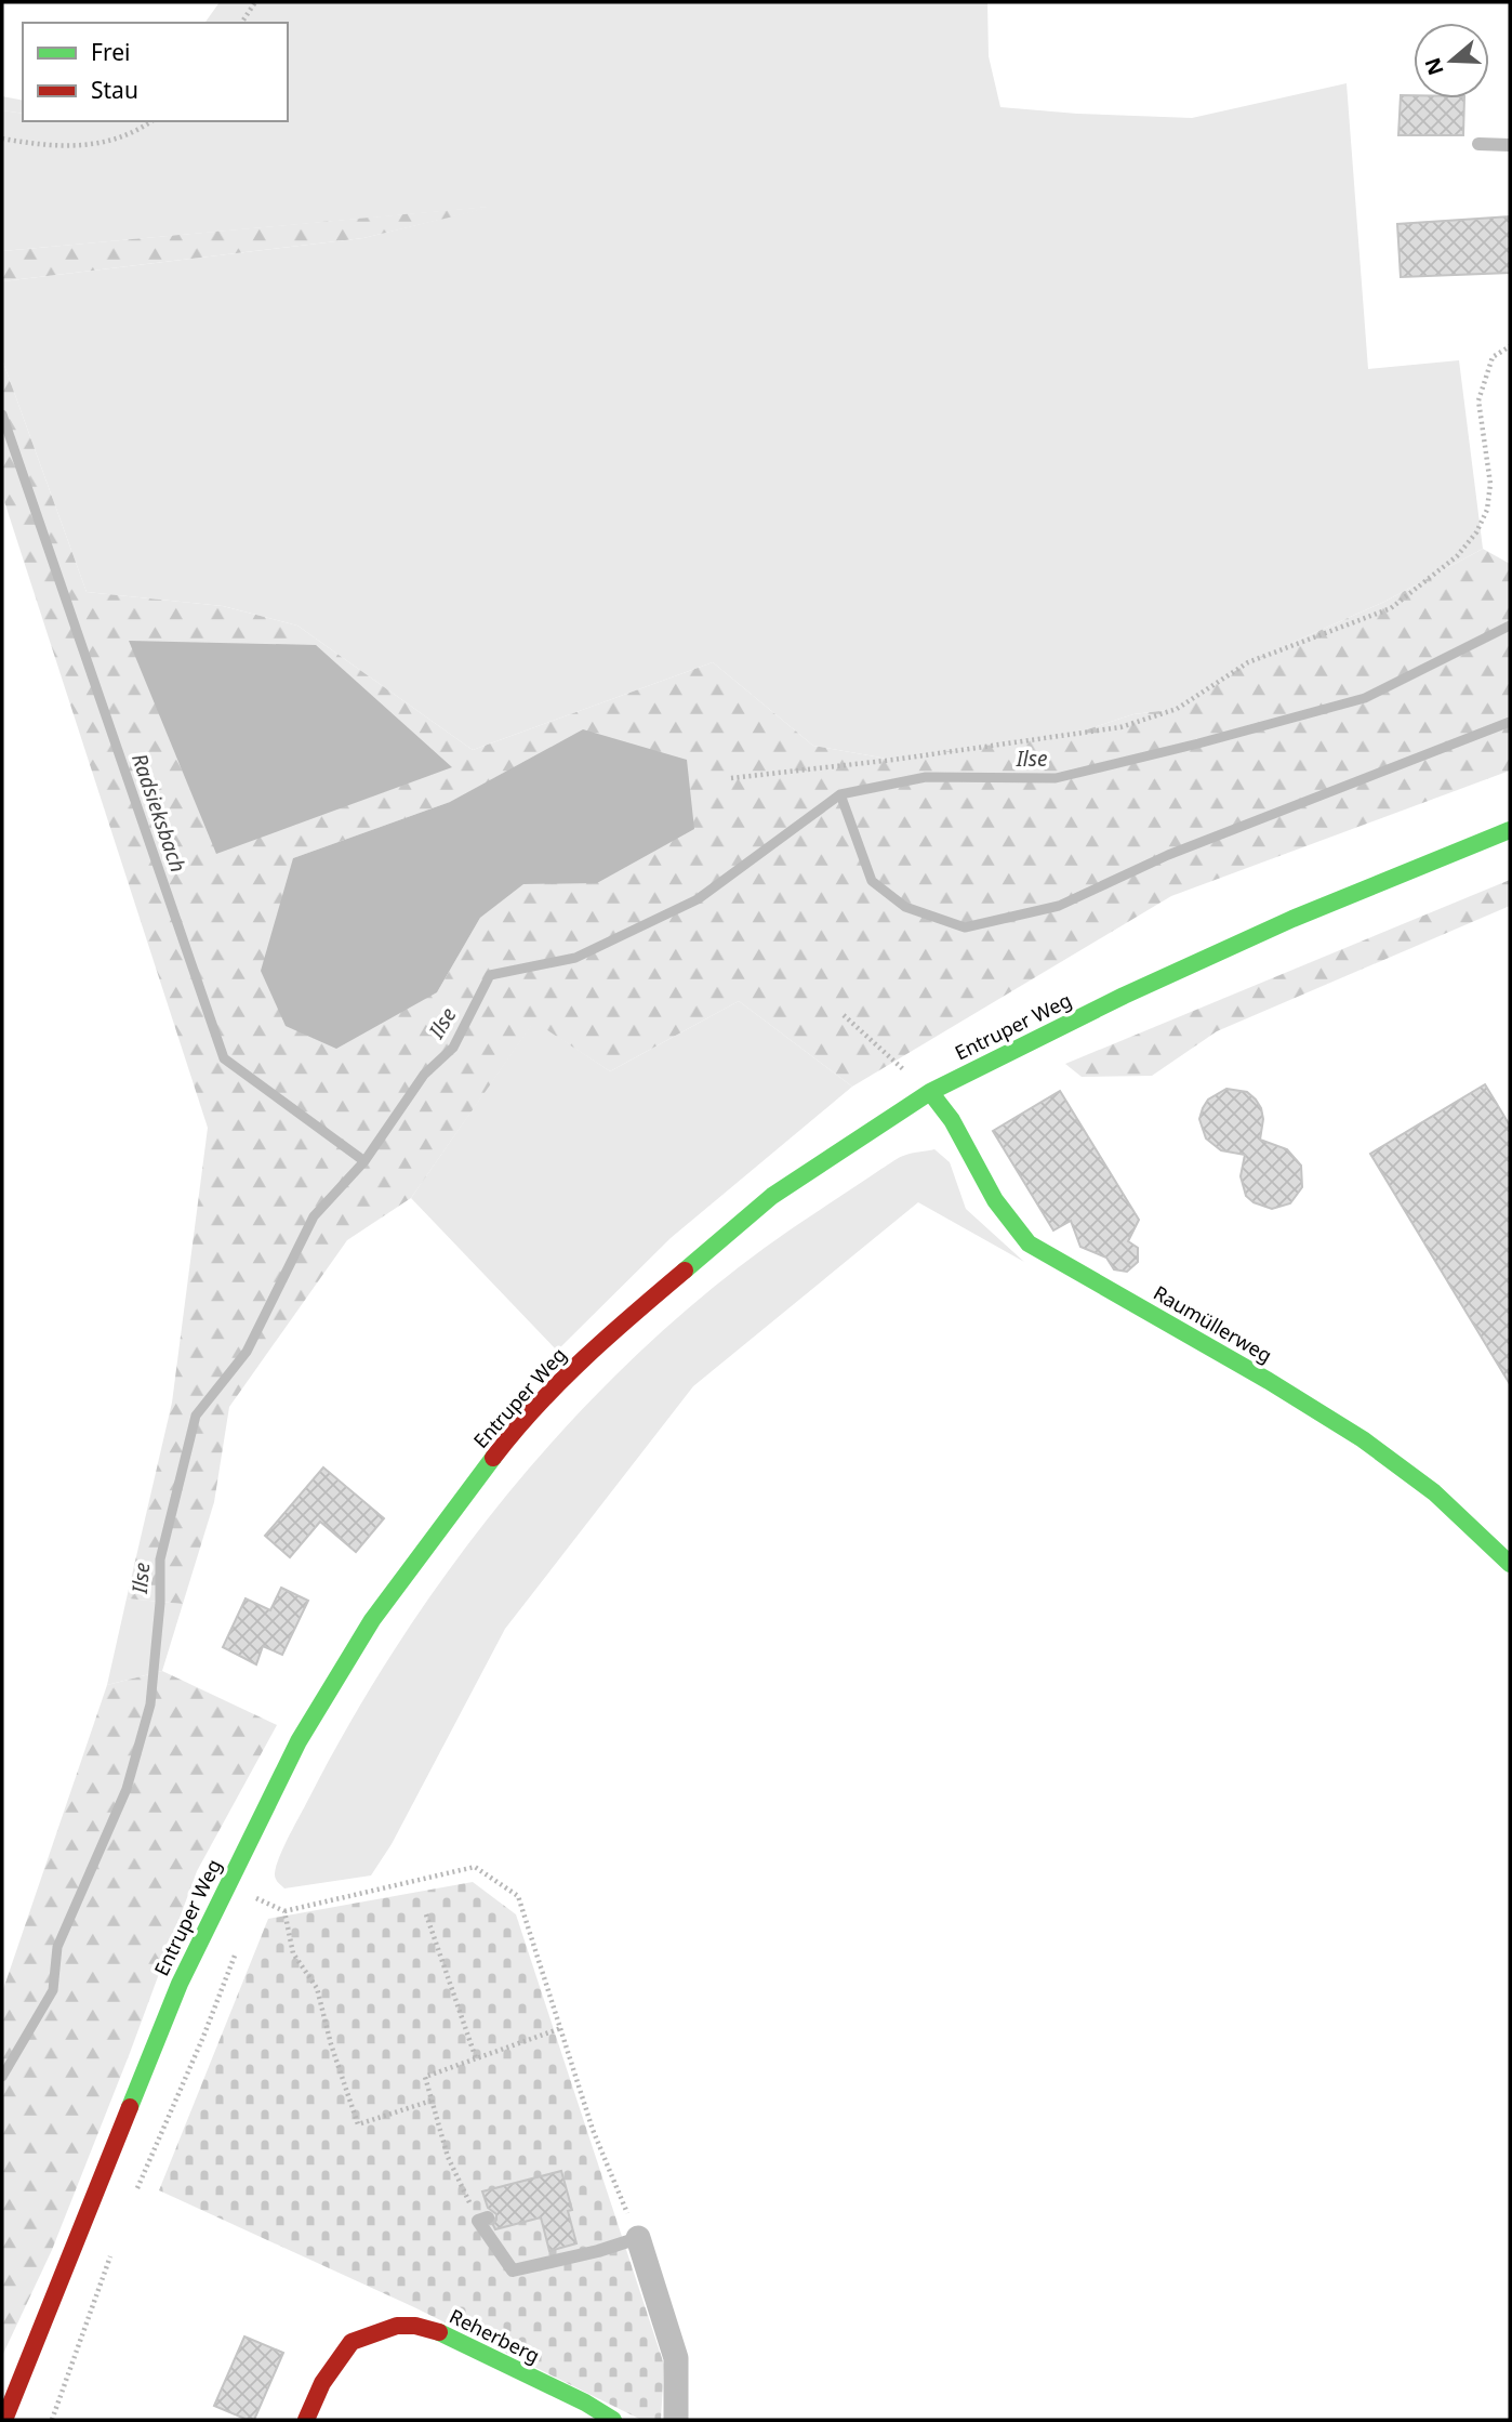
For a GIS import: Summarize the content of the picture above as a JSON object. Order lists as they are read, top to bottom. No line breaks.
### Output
{"streets":{"main road":["Entruper Weg","Raumüllerweg","Reherberg"]},"crossings":[["Entruper Weg","Raumüllerweg"]],"water":["Ilse","Radsieksbach"],"legend":["Frei","Stau"],"north":"left"}
